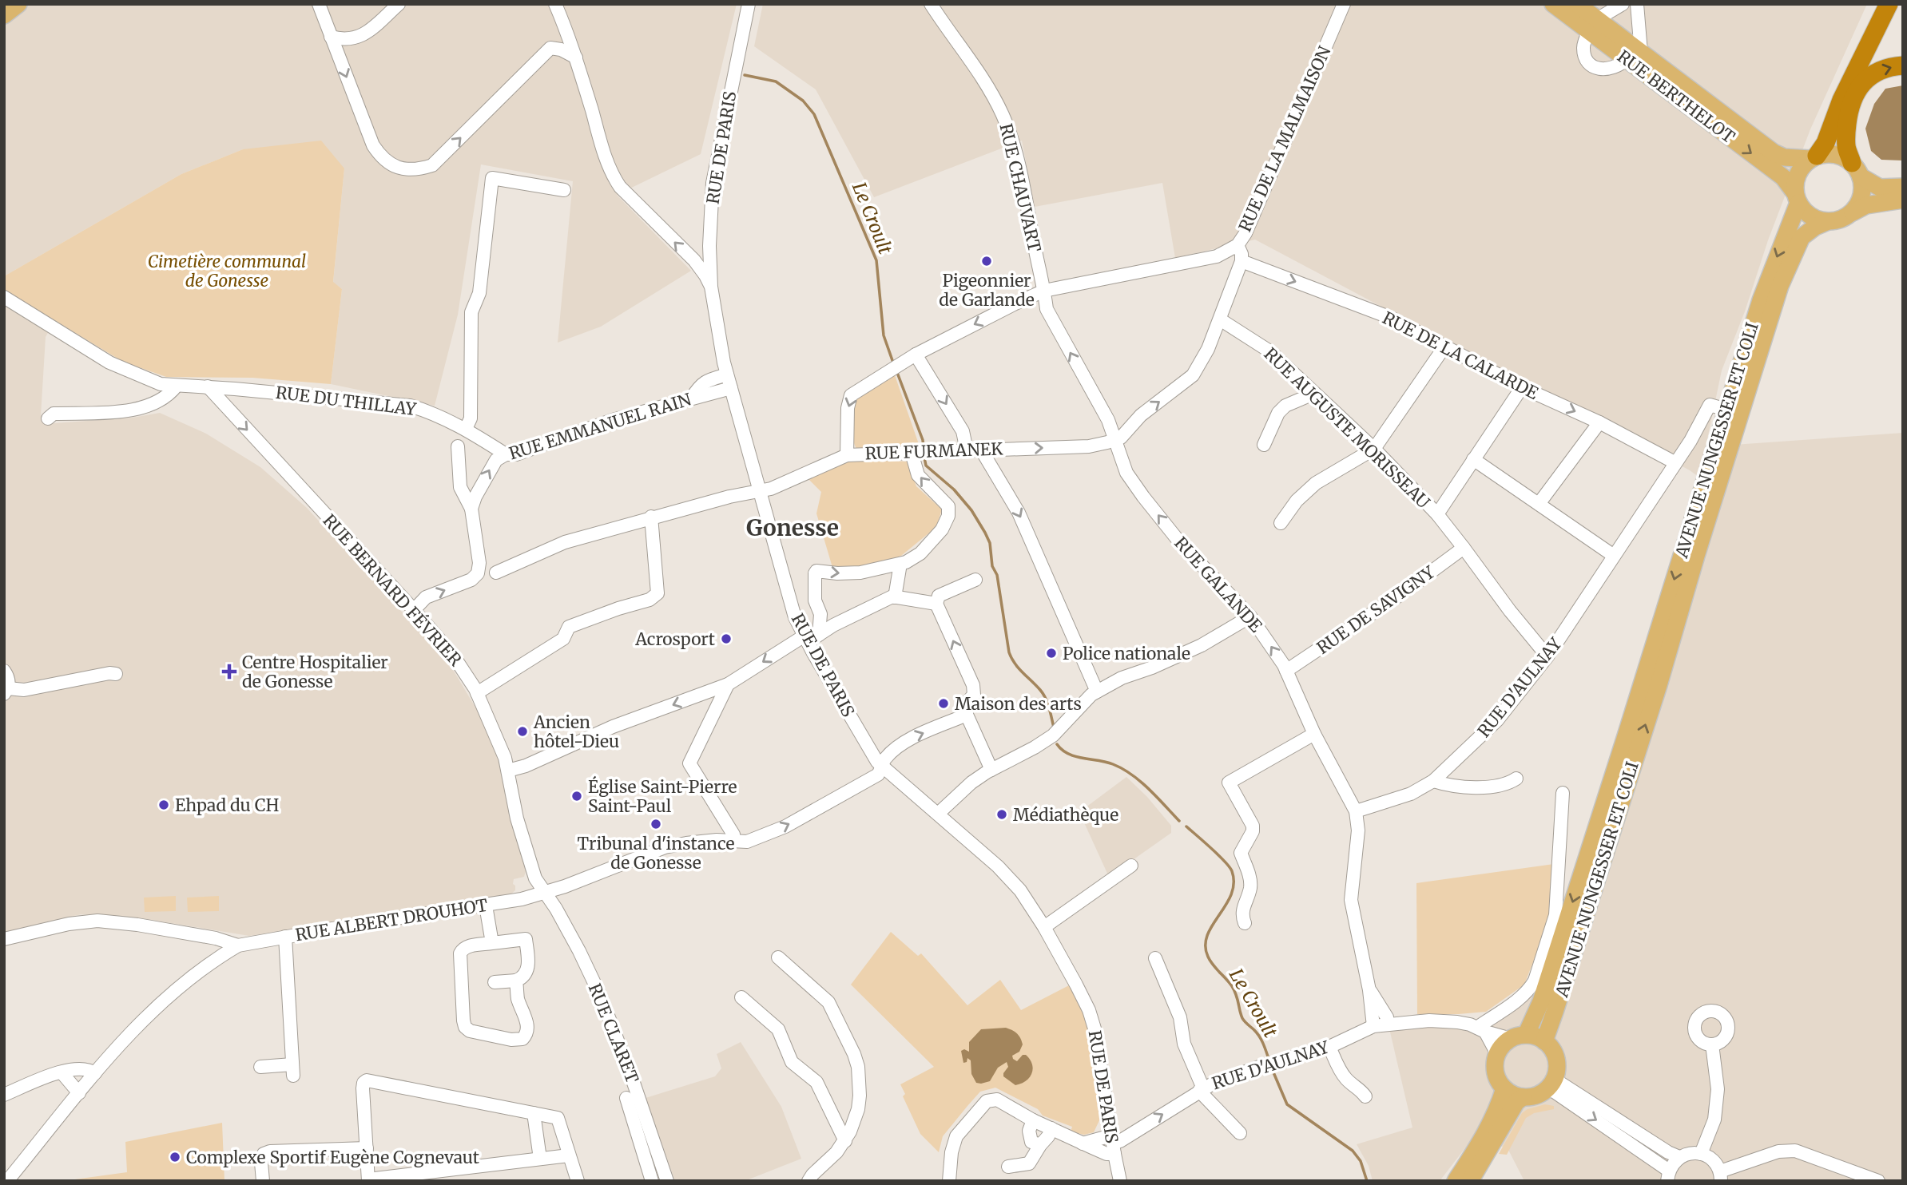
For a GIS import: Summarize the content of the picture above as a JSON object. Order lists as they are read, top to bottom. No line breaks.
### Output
{"streets":{"main road":["RUE BERTHELOT","AVENUE NUNGESSER ET COLI"],"street":["RUE DE LA MALMAISON","RUE DE PARIS","RUE CHAUVART","RUE DE LA CALARDE","RUE DU THILLAY","RUE EMMANUEL RAIN","RUE AUGUSTE MORISSEAU","RUE FURMANEK","RUE GALANDE","RUE BERNARD FÉVRIER","RUE DE SAVIGNY","RUE D'AULNAY","RUE ALBERT DROUHOT","RUE CLARET"]},"crossings":[["RUE BERTHELOT","AVENUE NUNGESSER ET COLI"],["RUE DE LA MALMAISON","RUE CHAUVART"],["RUE DE LA MALMAISON","RUE FURMANEK"],["RUE DE PARIS","RUE EMMANUEL RAIN"],["RUE DE PARIS","RUE FURMANEK"],["RUE DE PARIS","RUE D'AULNAY"],["RUE DE PARIS","RUE ALBERT DROUHOT"],["RUE CHAUVART","RUE GALANDE"],["RUE DE LA CALARDE","RUE D'AULNAY"],["RUE DU THILLAY","RUE EMMANUEL RAIN"],["RUE DU THILLAY","RUE BERNARD FÉVRIER"],["RUE AUGUSTE MORISSEAU","RUE DE SAVIGNY"],["RUE AUGUSTE MORISSEAU","RUE D'AULNAY"],["AVENUE NUNGESSER ET COLI","RUE D'AULNAY"],["RUE FURMANEK","RUE GALANDE"],["RUE GALANDE","RUE DE SAVIGNY"],["RUE GALANDE","RUE D'AULNAY"],["RUE BERNARD FÉVRIER","RUE ALBERT DROUHOT"],["RUE BERNARD FÉVRIER","RUE CLARET"],["RUE ALBERT DROUHOT","RUE CLARET"]],"one_way":["RUE DE LA CALARDE","RUE GALANDE","RUE BERNARD FÉVRIER"],"districts":["Gonesse"],"water":["Le Croult"],"parks":["Cimetière communal de Gonesse"],"places":{"other":["Pigeonnier de Garlande","Acrosport","Police nationale","Maison des arts","Ancien hôtel-Dieu","Église Saint-Pierre Saint-Paul","Ehpad du CH","Médiathèque","Tribunal d'instance de Gonesse","Complexe Sportif Eugène Cognevaut"],"health":["Centre Hospitalier de Gonesse"]}}
